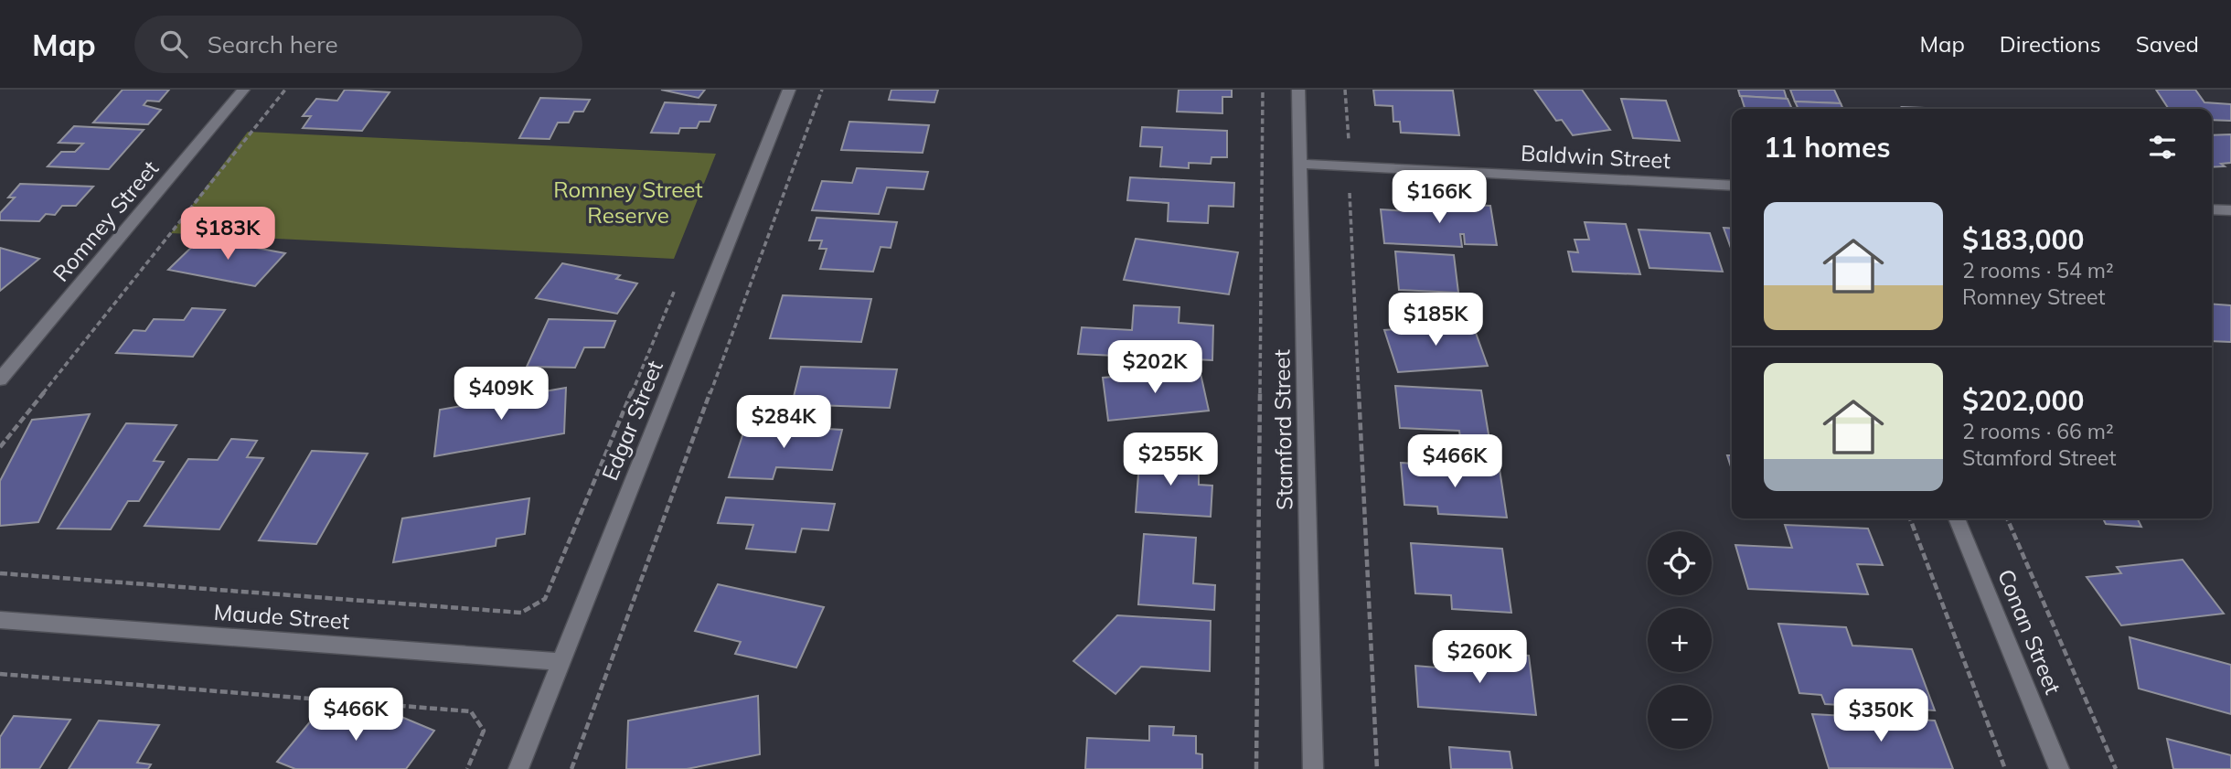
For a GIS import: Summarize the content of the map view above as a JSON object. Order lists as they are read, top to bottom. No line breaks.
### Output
{"streets":{"street":["Baldwin Street","Romney Street","Edgar Street","Stamford Street","Maude Street","Conan Street"]},"crossings":[["Baldwin Street","Stamford Street"],["Edgar Street","Maude Street"]],"parks":["Romney Street Reserve"],"page":{"header":"Map","search":"Search here","nav":["Map","Directions","Saved"],"heading":"11 homes","price":["$166K","$183K","$185K","$202K","$409K","$284K","$255K","$466K","$260K","$466K","$350K"],"list":[{"name":"$183,000","note":"2 rooms · 54 m² · Romney Street"},{"name":"$202,000","note":"2 rooms · 66 m² · Stamford Street"}],"map_buttons":["+","−"]}}
